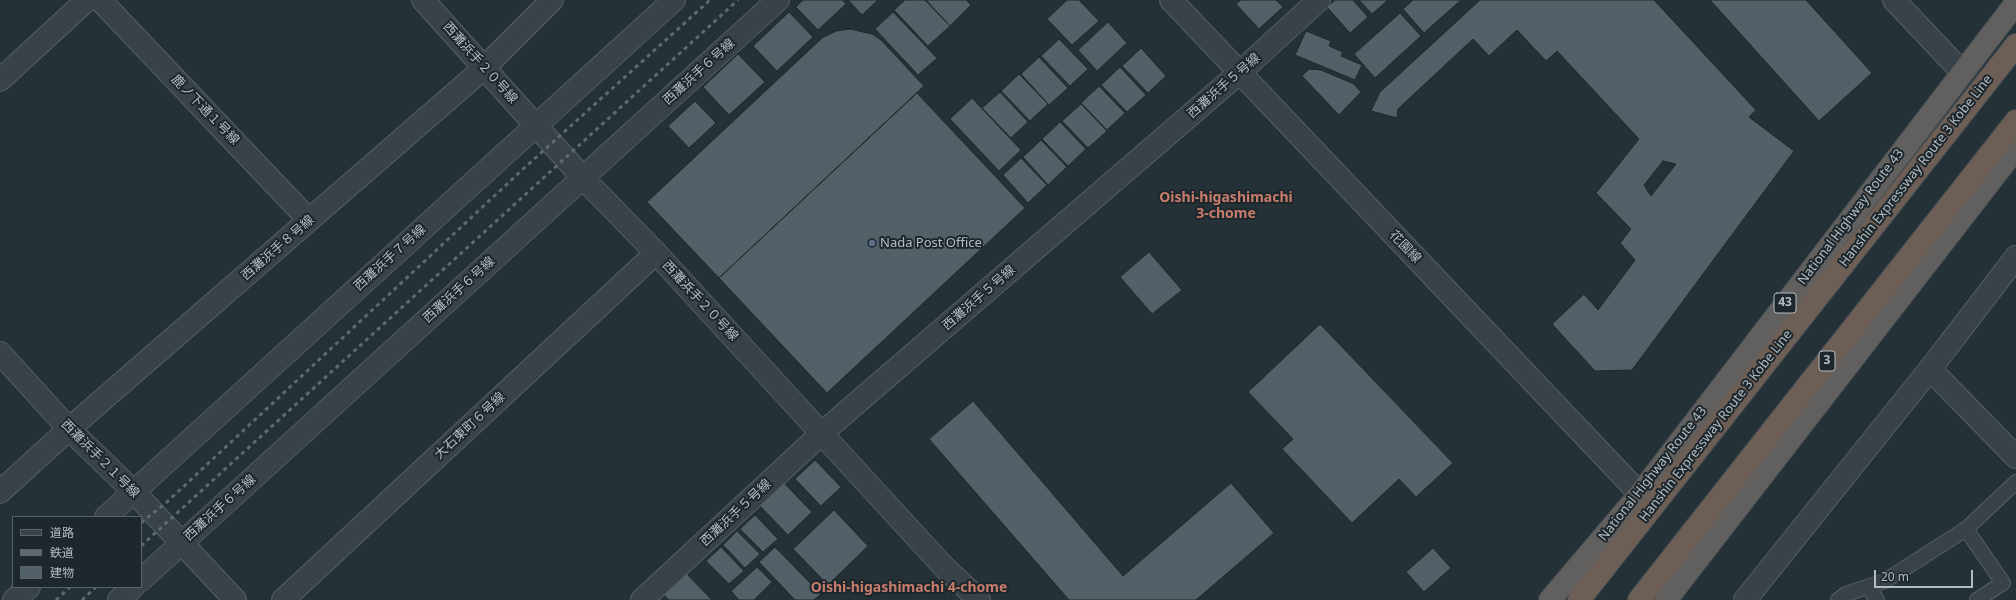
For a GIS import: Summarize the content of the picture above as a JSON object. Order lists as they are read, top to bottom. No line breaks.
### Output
{"streets":{"highway":["Hanshin Expressway Route 3 Kobe Line","National Highway Route 43","43","3"],"street":["西灘浜手２０号線","西灘浜手６号線","西灘浜手５号線","鹿ノ下通１号線","花園線","西灘浜手８号線","西灘浜手７号線","大石東町６号線","西灘浜手２１号線"]},"crossings":[["西灘浜手２０号線","西灘浜手６号線"],["西灘浜手２０号線","西灘浜手５号線"],["西灘浜手２０号線","西灘浜手８号線"],["西灘浜手２０号線","西灘浜手７号線"],["西灘浜手２０号線","大石東町６号線"],["西灘浜手６号線","西灘浜手２１号線"],["西灘浜手５号線","花園線"],["鹿ノ下通１号線","西灘浜手８号線"],["National Highway Route 43","花園線"],["西灘浜手８号線","西灘浜手２１号線"],["西灘浜手７号線","西灘浜手２１号線"]],"districts":["Oishi-higashimachi 3-chome","Oishi-higashimachi 4-chome"],"places":["Nada Post Office"],"legend":["道路","鉄道","建物"],"scale_bar":"20 m"}
